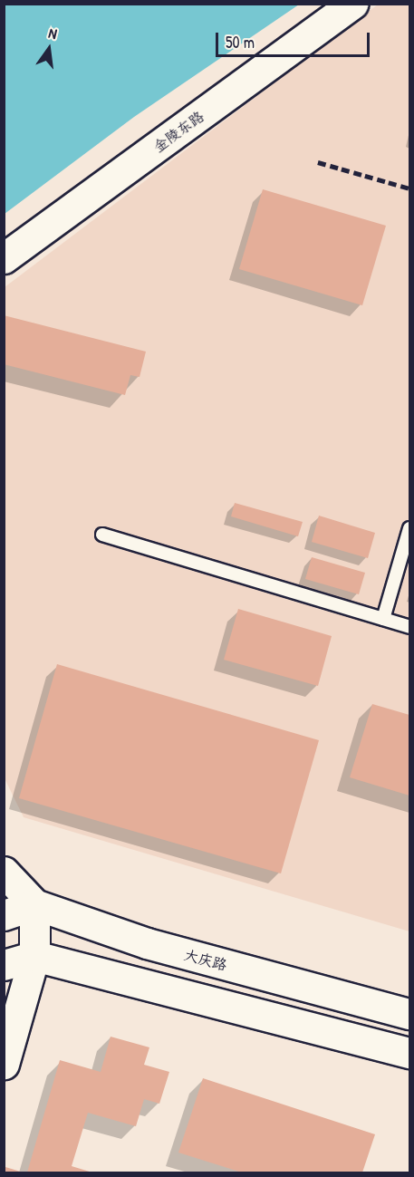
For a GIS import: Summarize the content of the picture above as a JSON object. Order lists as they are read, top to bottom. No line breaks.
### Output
{"streets":{"main road":["金陵东路","大庆路"]},"scale_bar":"50 m","north":"top"}
